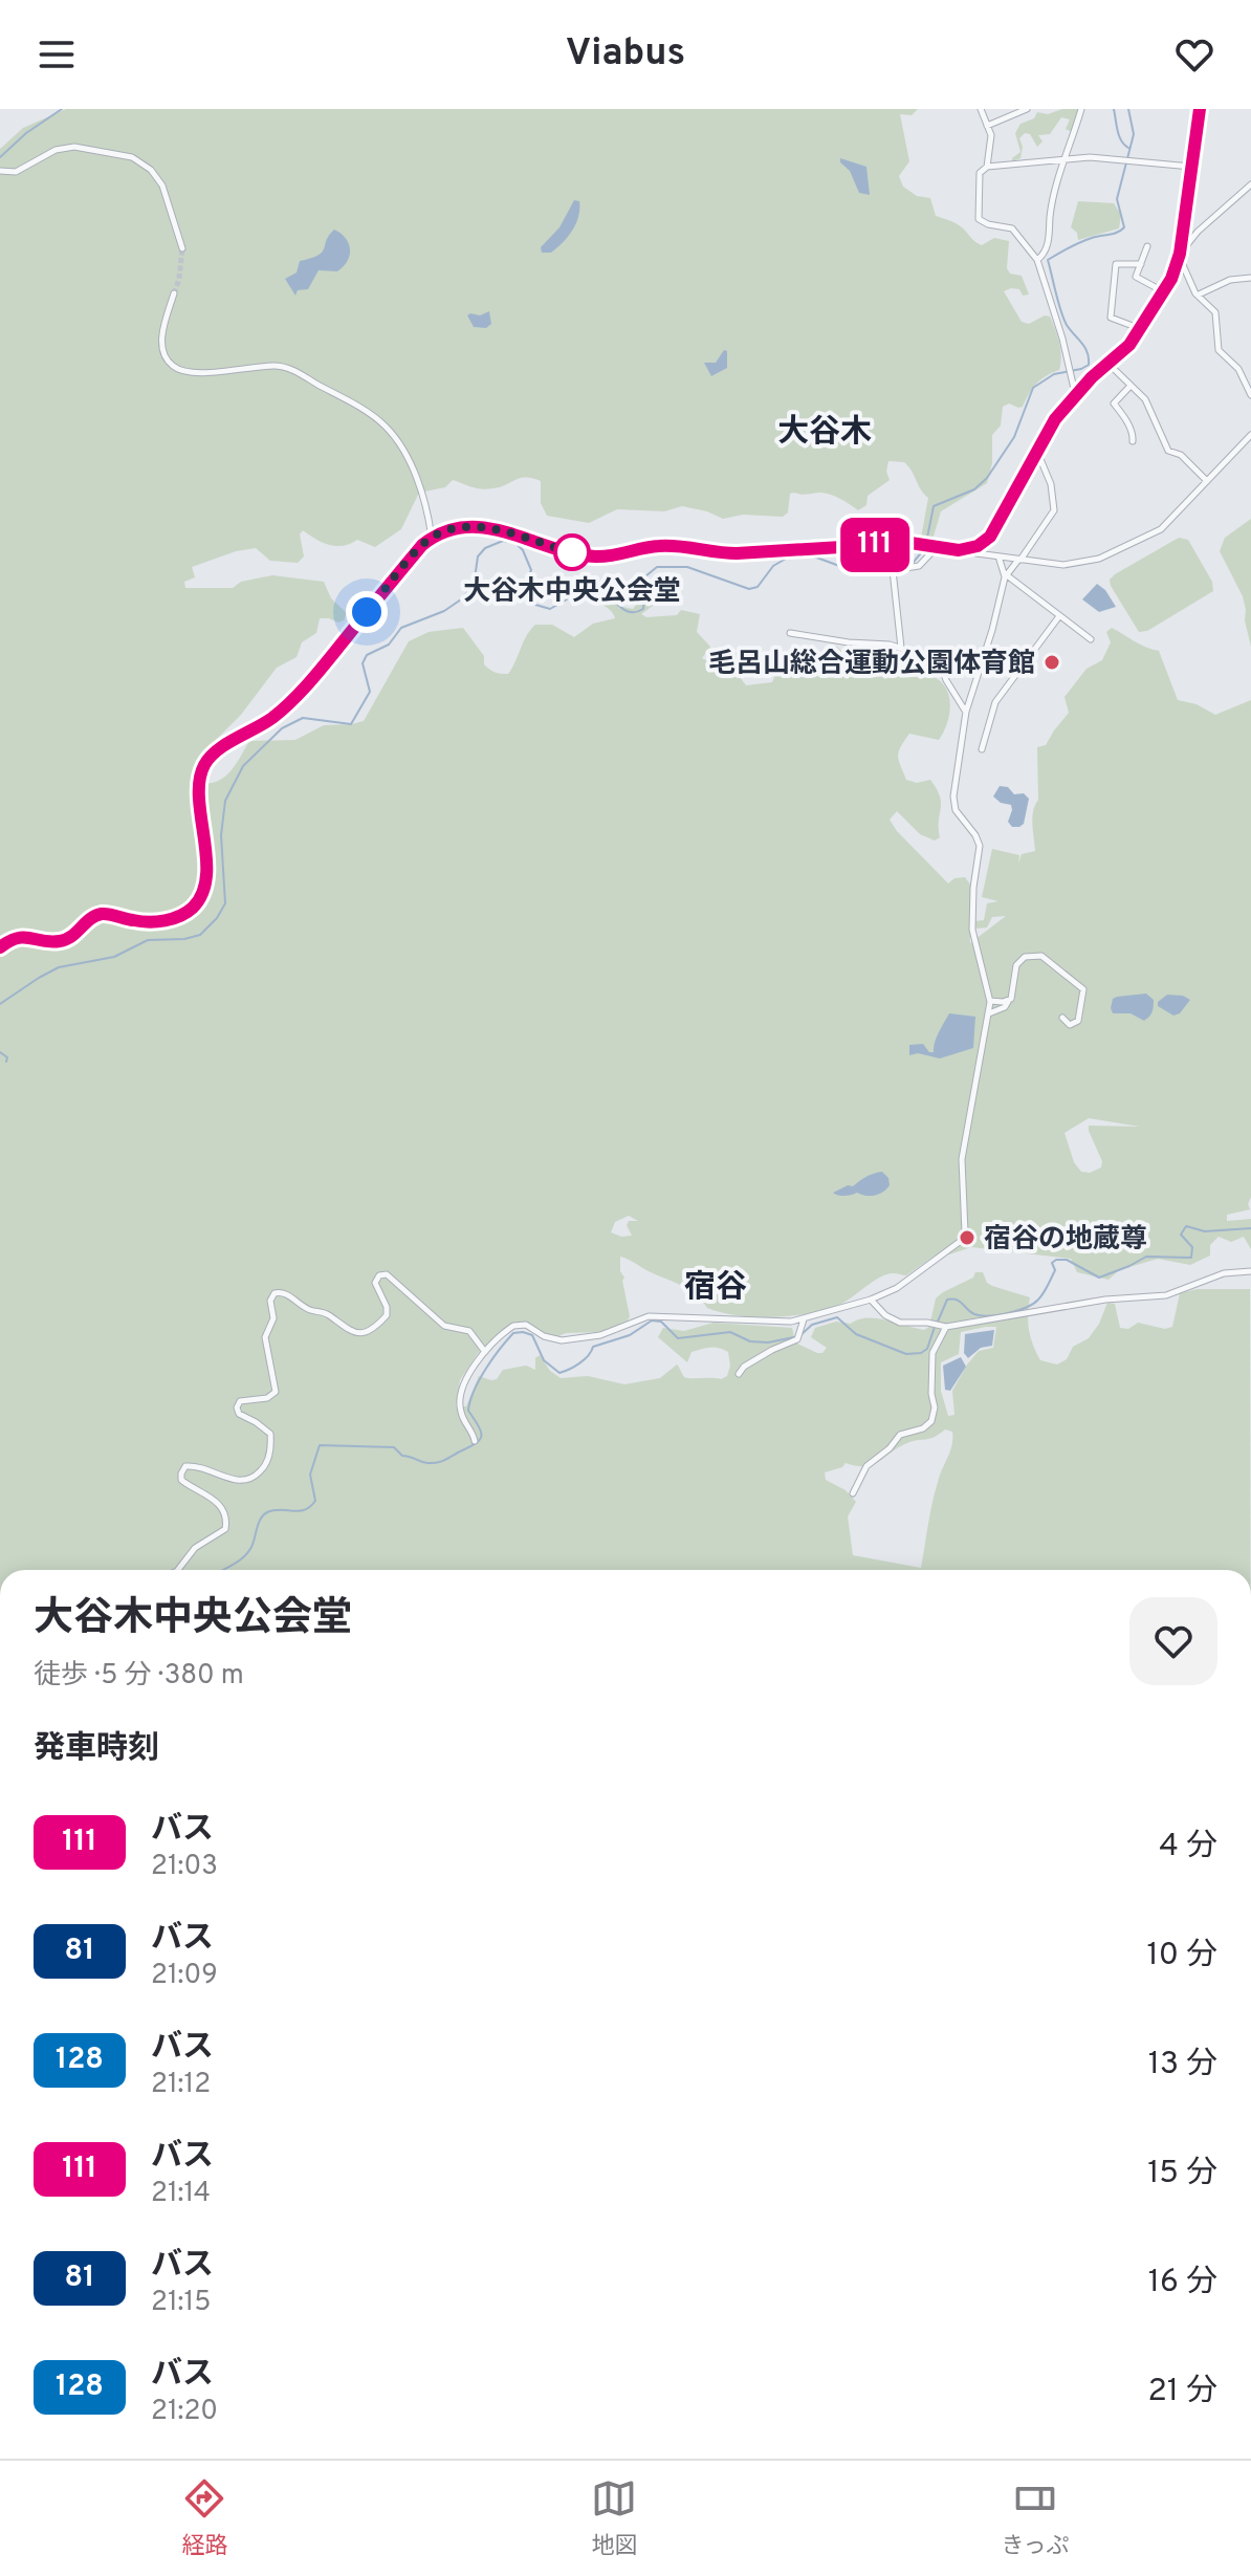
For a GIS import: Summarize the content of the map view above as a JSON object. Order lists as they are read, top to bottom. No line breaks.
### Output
{"districts":["大谷木","宿谷"],"places":["大谷木中央公会堂","毛呂山総合運動公園体育館","宿谷の地蔵尊"],"lines":["bus line 111"],"page":{"header":"Viabus","on_map":"111","heading":[["大谷木中央公会堂","徒歩 · 5 分 · 380 m"],"発車時刻"],"list":[{"mark":"111","name":"バス","note":"21:03","value":"4 分"},{"mark":"81","name":"バス","note":"21:09","value":"10 分"},{"mark":"128","name":"バス","note":"21:12","value":"13 分"},{"mark":"111","name":"バス","note":"21:14","value":"15 分"},{"mark":"81","name":"バス","note":"21:15","value":"16 分"},{"mark":"128","name":"バス","note":"21:20","value":"21 分"}],"tabs":["経路","地図","きっぷ"]}}
